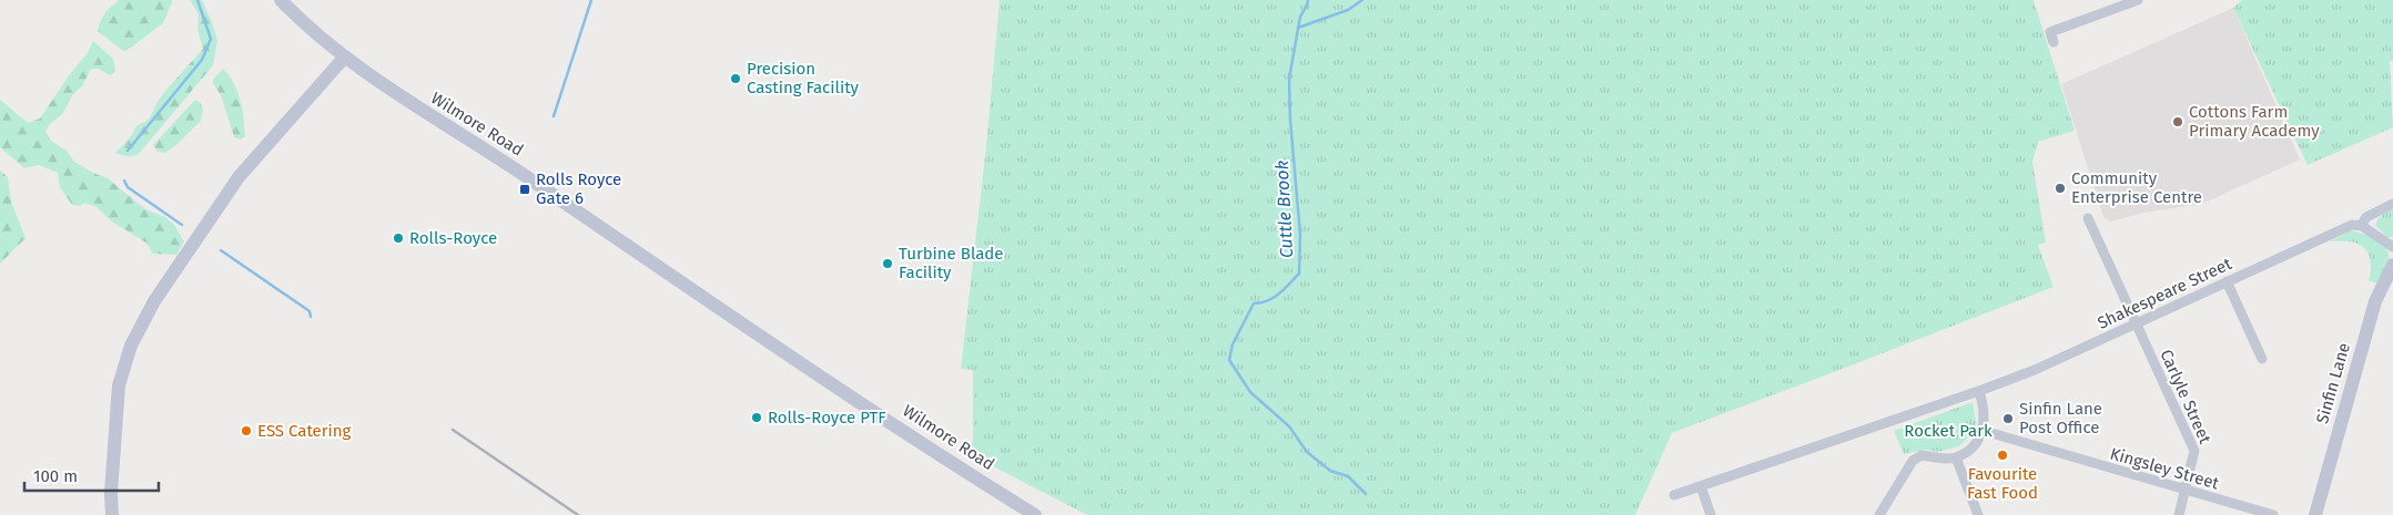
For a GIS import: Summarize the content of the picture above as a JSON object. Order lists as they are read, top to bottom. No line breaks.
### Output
{"streets":{"street":["Wilmore Road","Shakespeare Street","Sinfin Lane","Carlyle Street","Kingsley Street"]},"crossings":[["Shakespeare Street","Carlyle Street"],["Carlyle Street","Kingsley Street"]],"water":["Cuttle Brook"],"parks":["Rocket Park"],"places":{"other":["Precision Casting Facility","Cottons Farm Primary Academy","Community Enterprise Centre","Rolls-Royce","Turbine Blade Facility","Rolls-Royce PTF","Sinfin Lane Post Office","ESS Catering","Favourite Fast Food"],"transit":["Rolls Royce Gate 6"]},"scale_bar":"100 m"}
